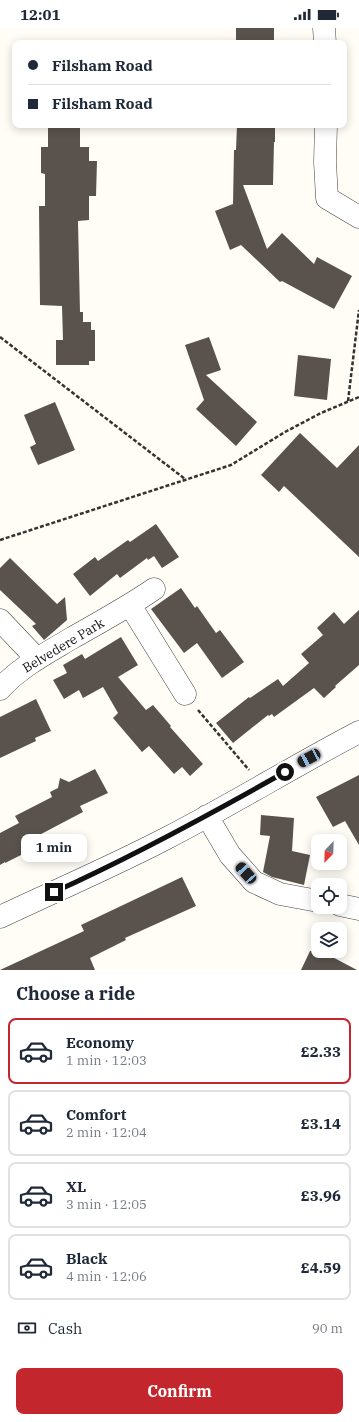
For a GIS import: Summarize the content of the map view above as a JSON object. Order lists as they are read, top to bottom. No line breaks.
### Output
{"streets":{"street":["Belvedere Park"]},"north":"bottom left","page":{"status":"12:01","banner":["Filsham Road","Filsham Road"],"bubble":"1 min","heading":"Choose a ride","list":[{"name":"Economy","note":"1 min · 12:03","value":"£2.33"},{"name":"Comfort","note":"2 min · 12:04","value":"£3.14"},{"name":"XL","note":"3 min · 12:05","value":"£3.96"},{"name":"Black","note":"4 min · 12:06","value":"£4.59"}],"pay":["Cash","90 m"],"buttons":"Confirm"}}
